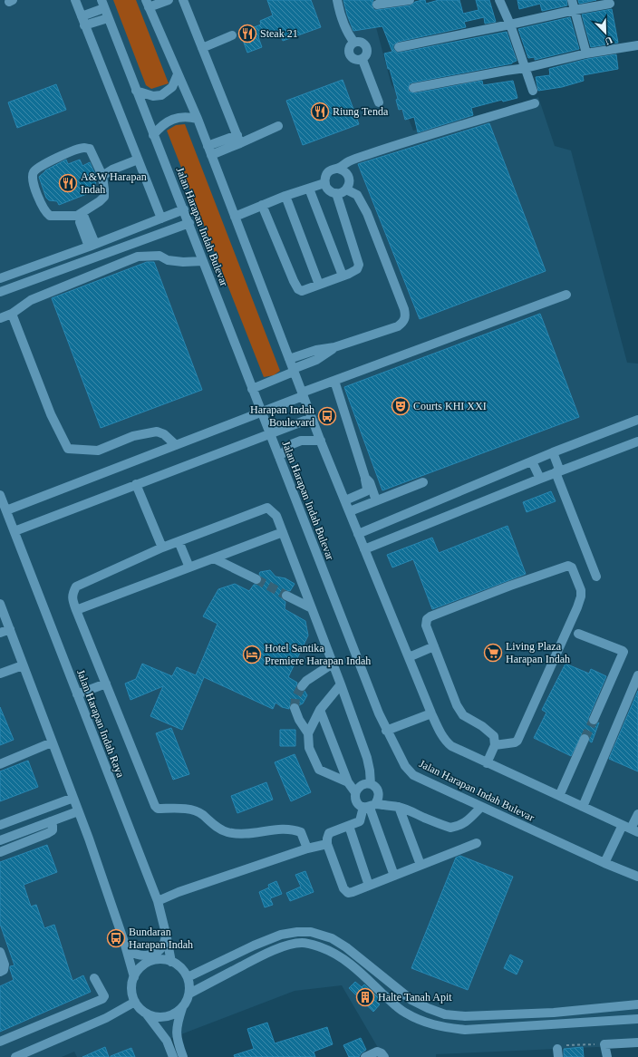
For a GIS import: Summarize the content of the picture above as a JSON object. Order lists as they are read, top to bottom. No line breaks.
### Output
{"streets":{"street":["Jalan Harapan Indah Bulevar","Jalan Harapan Indah Raya"]},"places":{"restaurant":["Steak 21","Riung Tenda","A&W Harapan Indah"],"theatre":["Courts KHI XXI"],"bus stop":["Harapan Indah Boulevard","Bundaran Harapan Indah"],"supermarket":["Living Plaza Harapan Indah"],"hotel":["Hotel Santika Premiere Harapan Indah"],"building":["Halte Tanah Apit"]},"north":"bottom right"}
